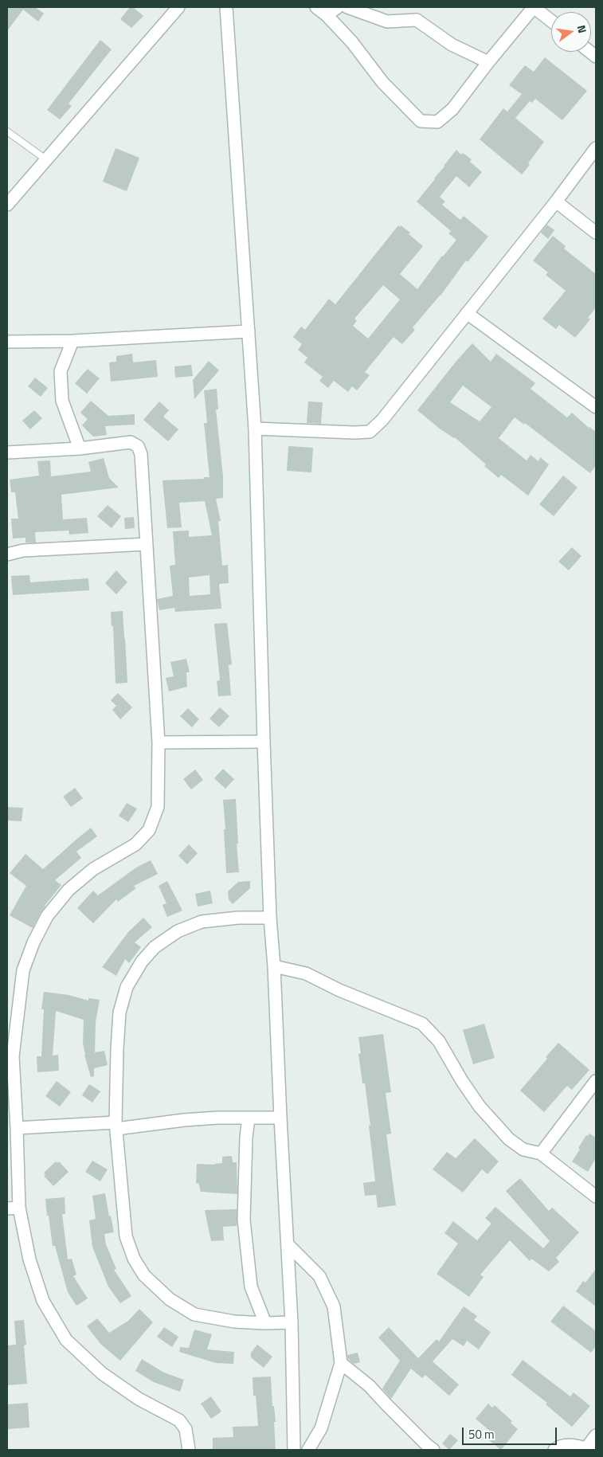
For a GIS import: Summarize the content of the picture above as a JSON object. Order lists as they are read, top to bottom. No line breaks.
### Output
{"scale_bar":"50 m","north":"right"}
